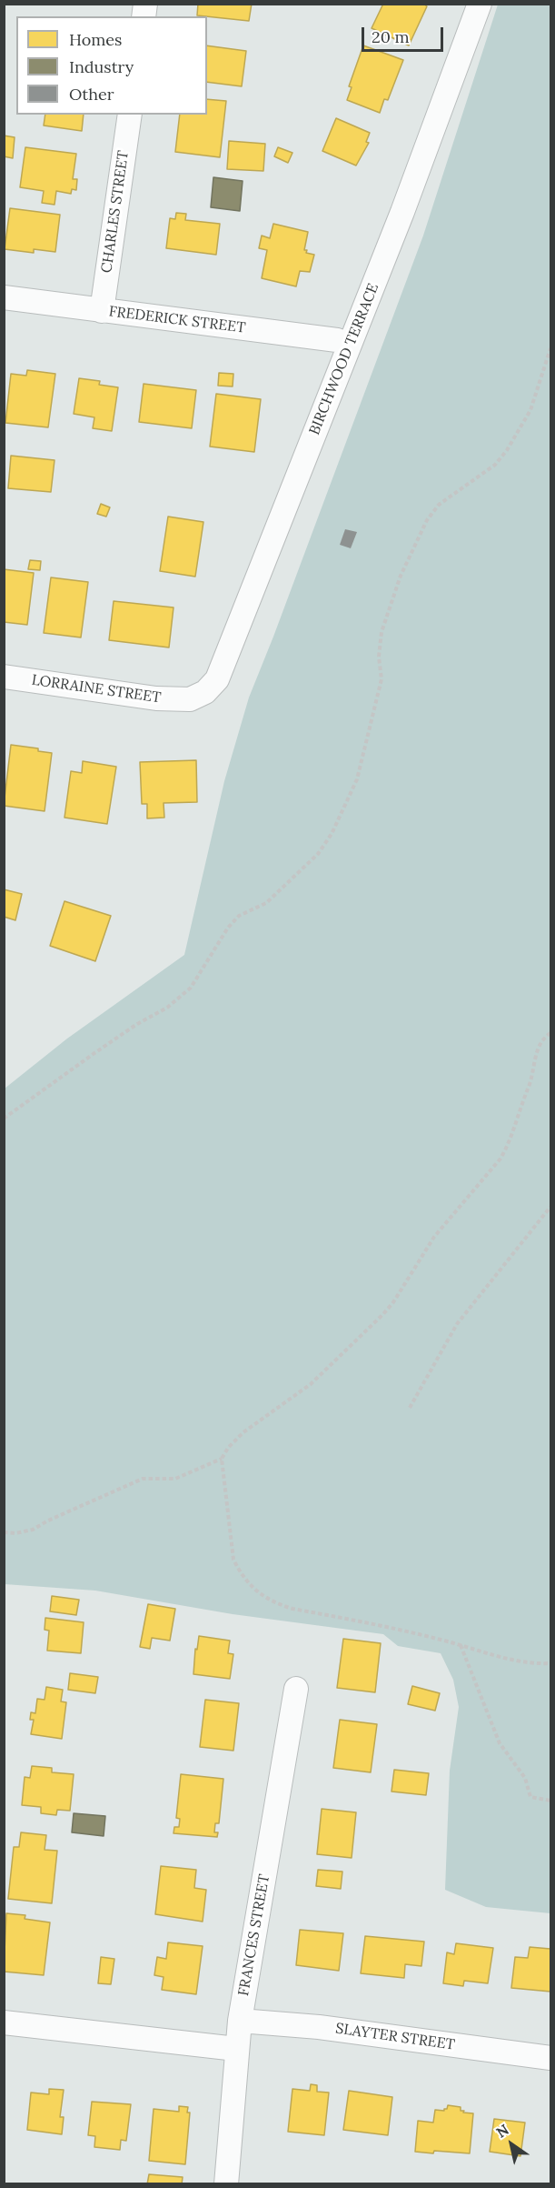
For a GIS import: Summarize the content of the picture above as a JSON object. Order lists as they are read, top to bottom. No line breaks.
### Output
{"streets":{"street":["CHARLES STREET","FREDERICK STREET","BIRCHWOOD TERRACE","LORRAINE STREET","FRANCES STREET","SLAYTER STREET"]},"crossings":[["CHARLES STREET","FREDERICK STREET"],["FREDERICK STREET","BIRCHWOOD TERRACE"],["BIRCHWOOD TERRACE","LORRAINE STREET"],["FRANCES STREET","SLAYTER STREET"]],"legend":["Homes","Industry","Other"],"scale_bar":"20 m","north":"top left"}
